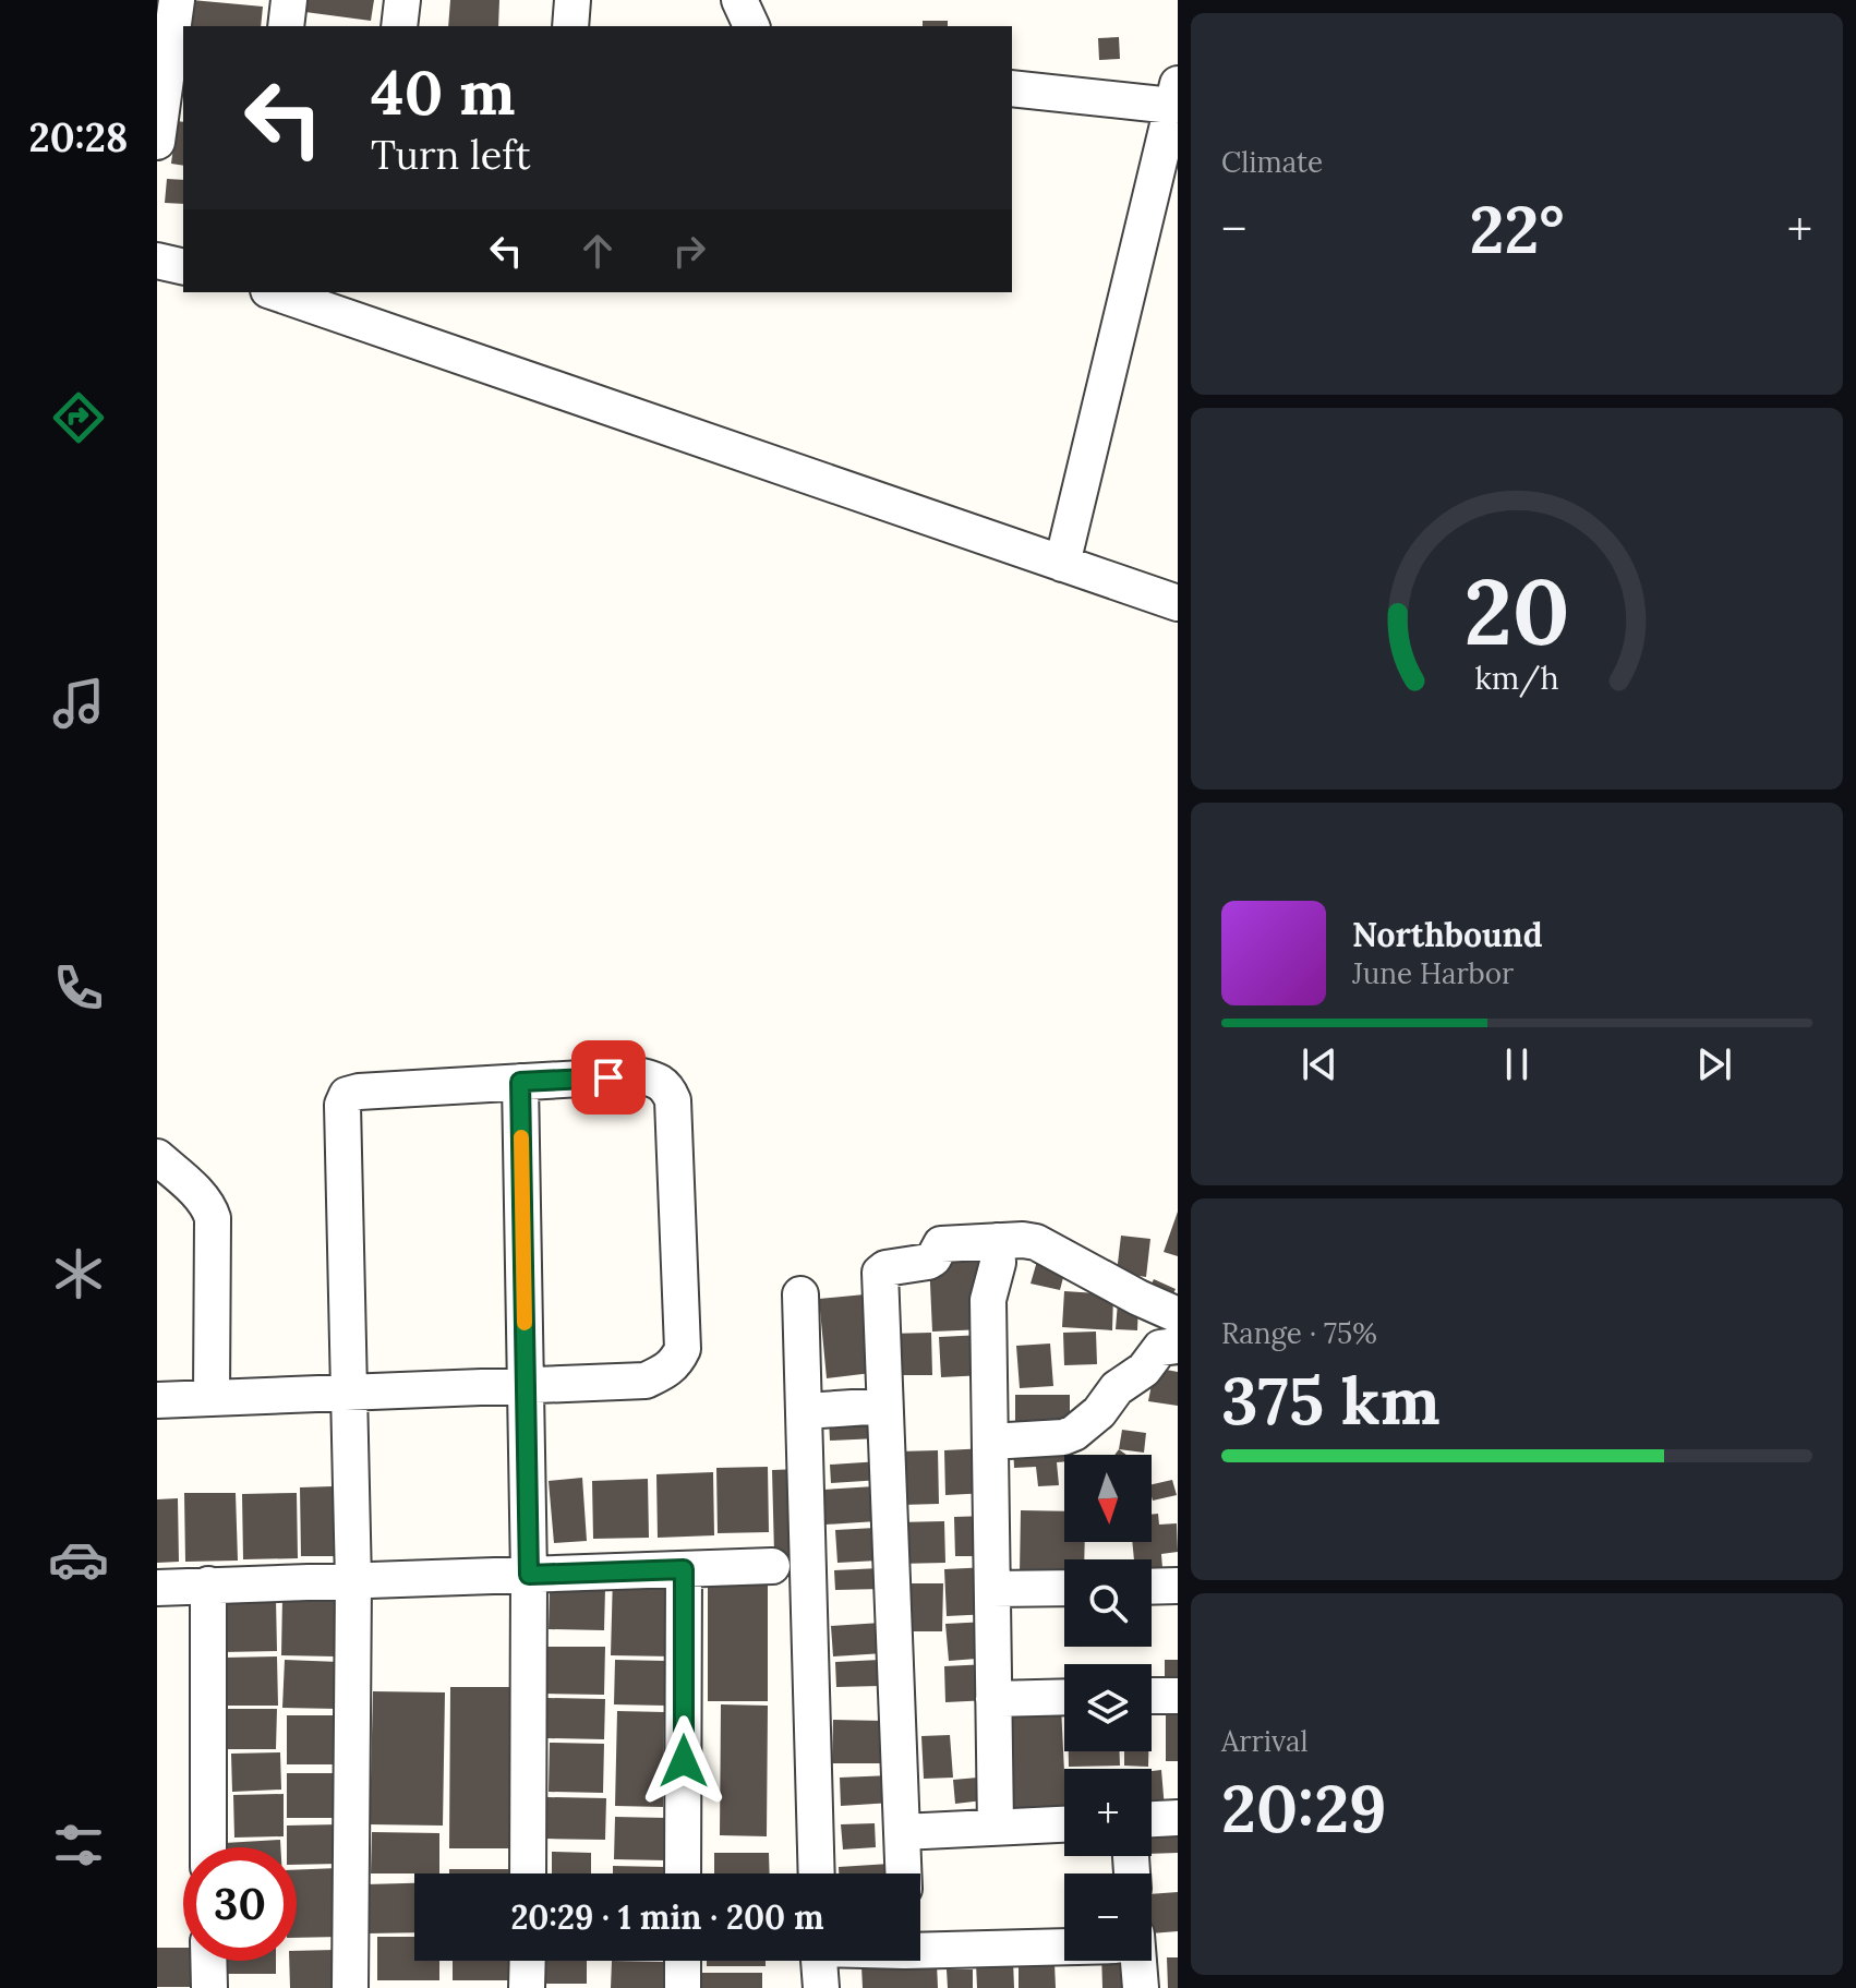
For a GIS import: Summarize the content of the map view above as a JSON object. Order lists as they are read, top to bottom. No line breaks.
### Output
{"north":"bottom","page":{"tabs":"20:28","tile":["Climate",["Range · 75%","375 km"],["Arrival","20:29"]],"turn":["40 m","Turn left"],"heat":["−","22°","+"],"song":["Northbound","June Harbor"],"map_buttons":["+","−"],"limit":"30","trip":"20:29 · 1 min · 200 m","gauge":["20","km/h"]}}
